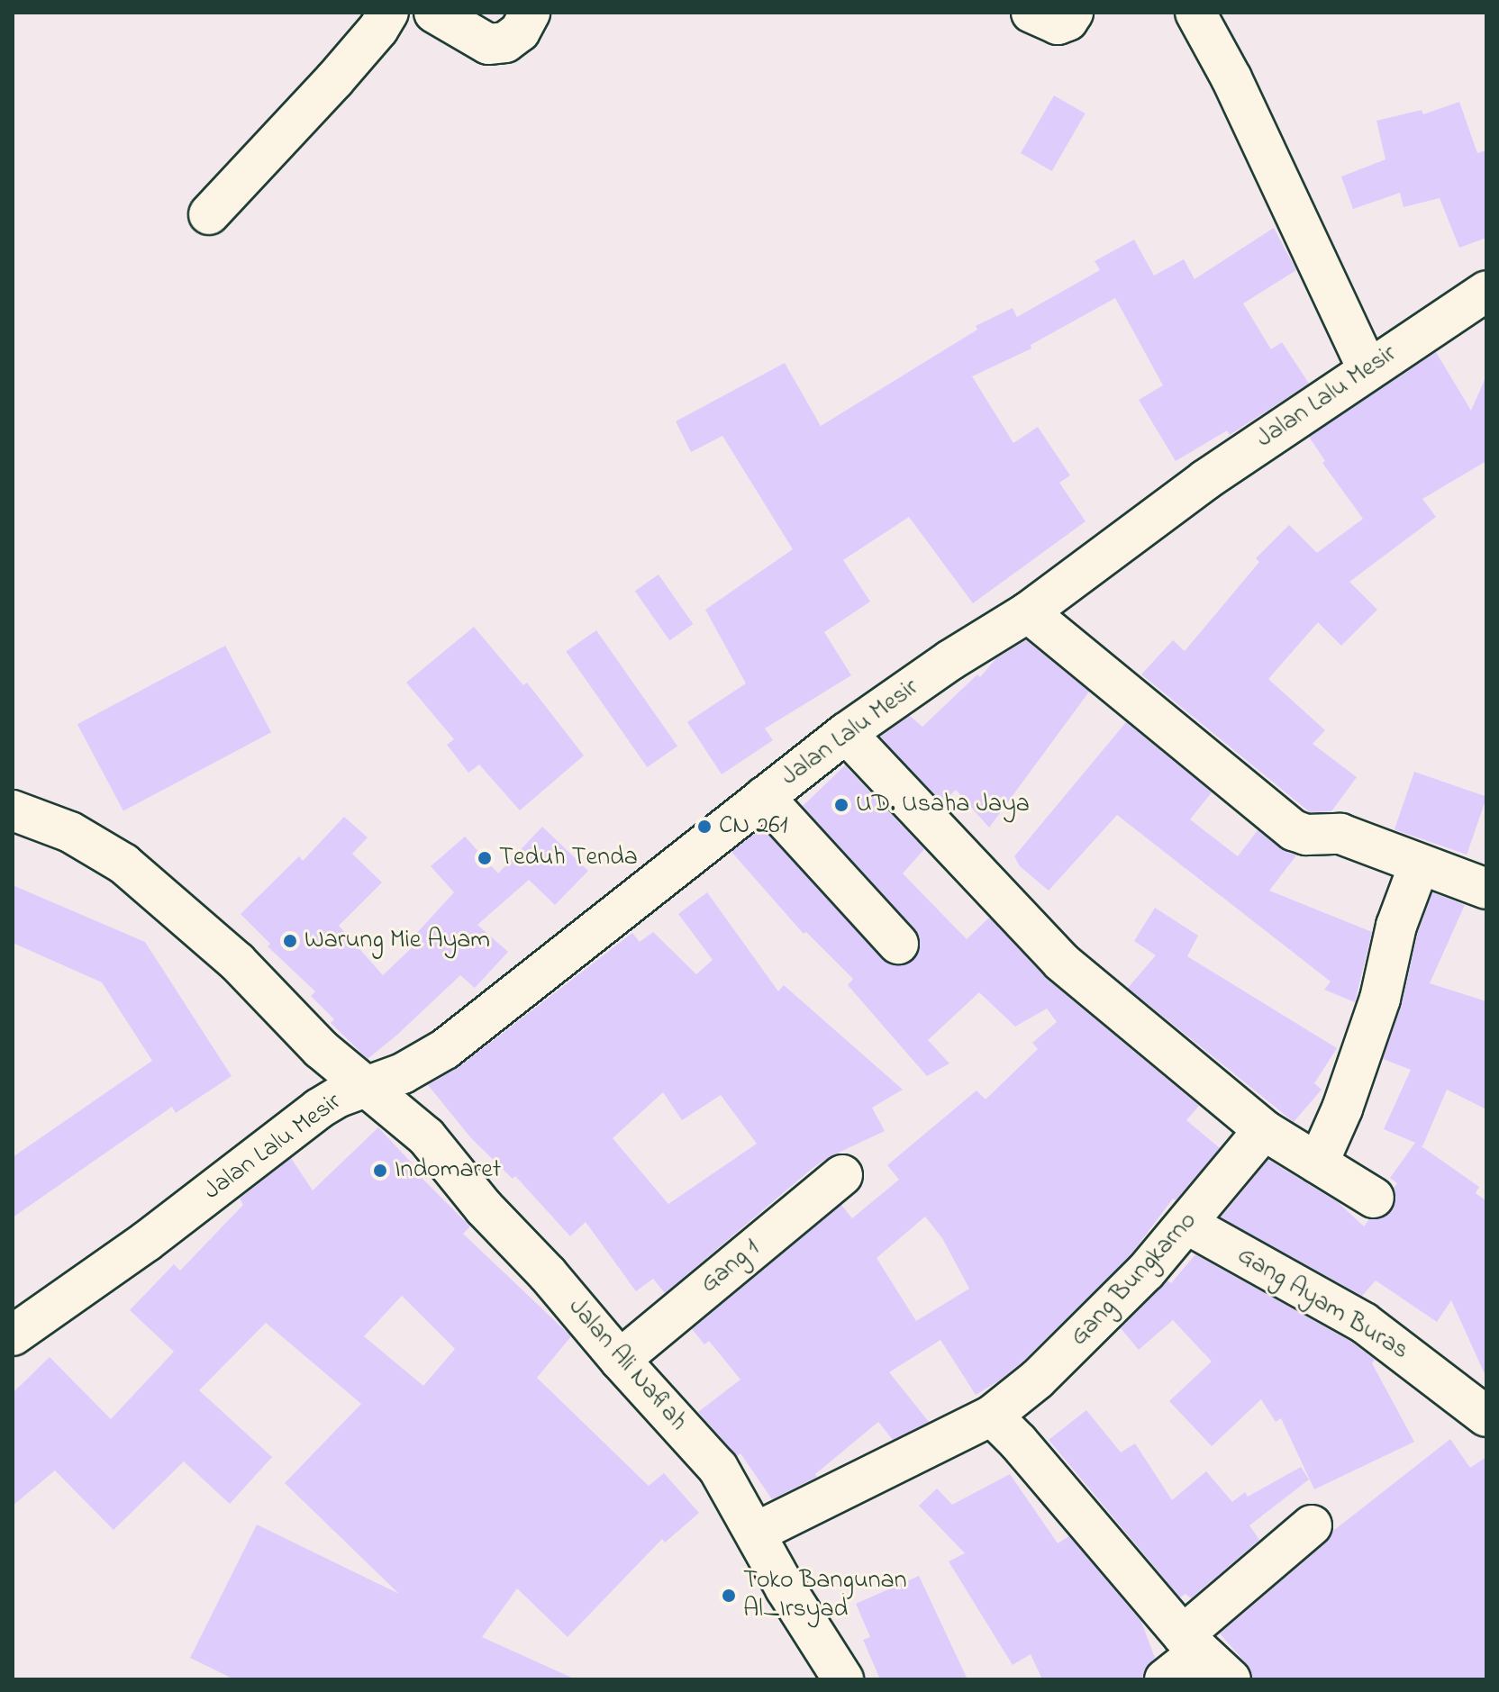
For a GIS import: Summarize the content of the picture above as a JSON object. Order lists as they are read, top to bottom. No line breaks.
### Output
{"streets":{"street":["Jalan Lalu Mesir","Gang 1","Gang Bungkarno","Gang Ayam Buras","Jalan Ali Nafiah"]},"crossings":[["Jalan Lalu Mesir","Jalan Ali Nafiah"],["Gang 1","Jalan Ali Nafiah"],["Gang Bungkarno","Gang Ayam Buras"],["Gang Bungkarno","Jalan Ali Nafiah"]],"places":["UD. Usaha Jaya","CN 261","Teduh Tenda","Warung Mie Ayam","Indomaret","Toko Bangunan Al_Irsyad"]}
